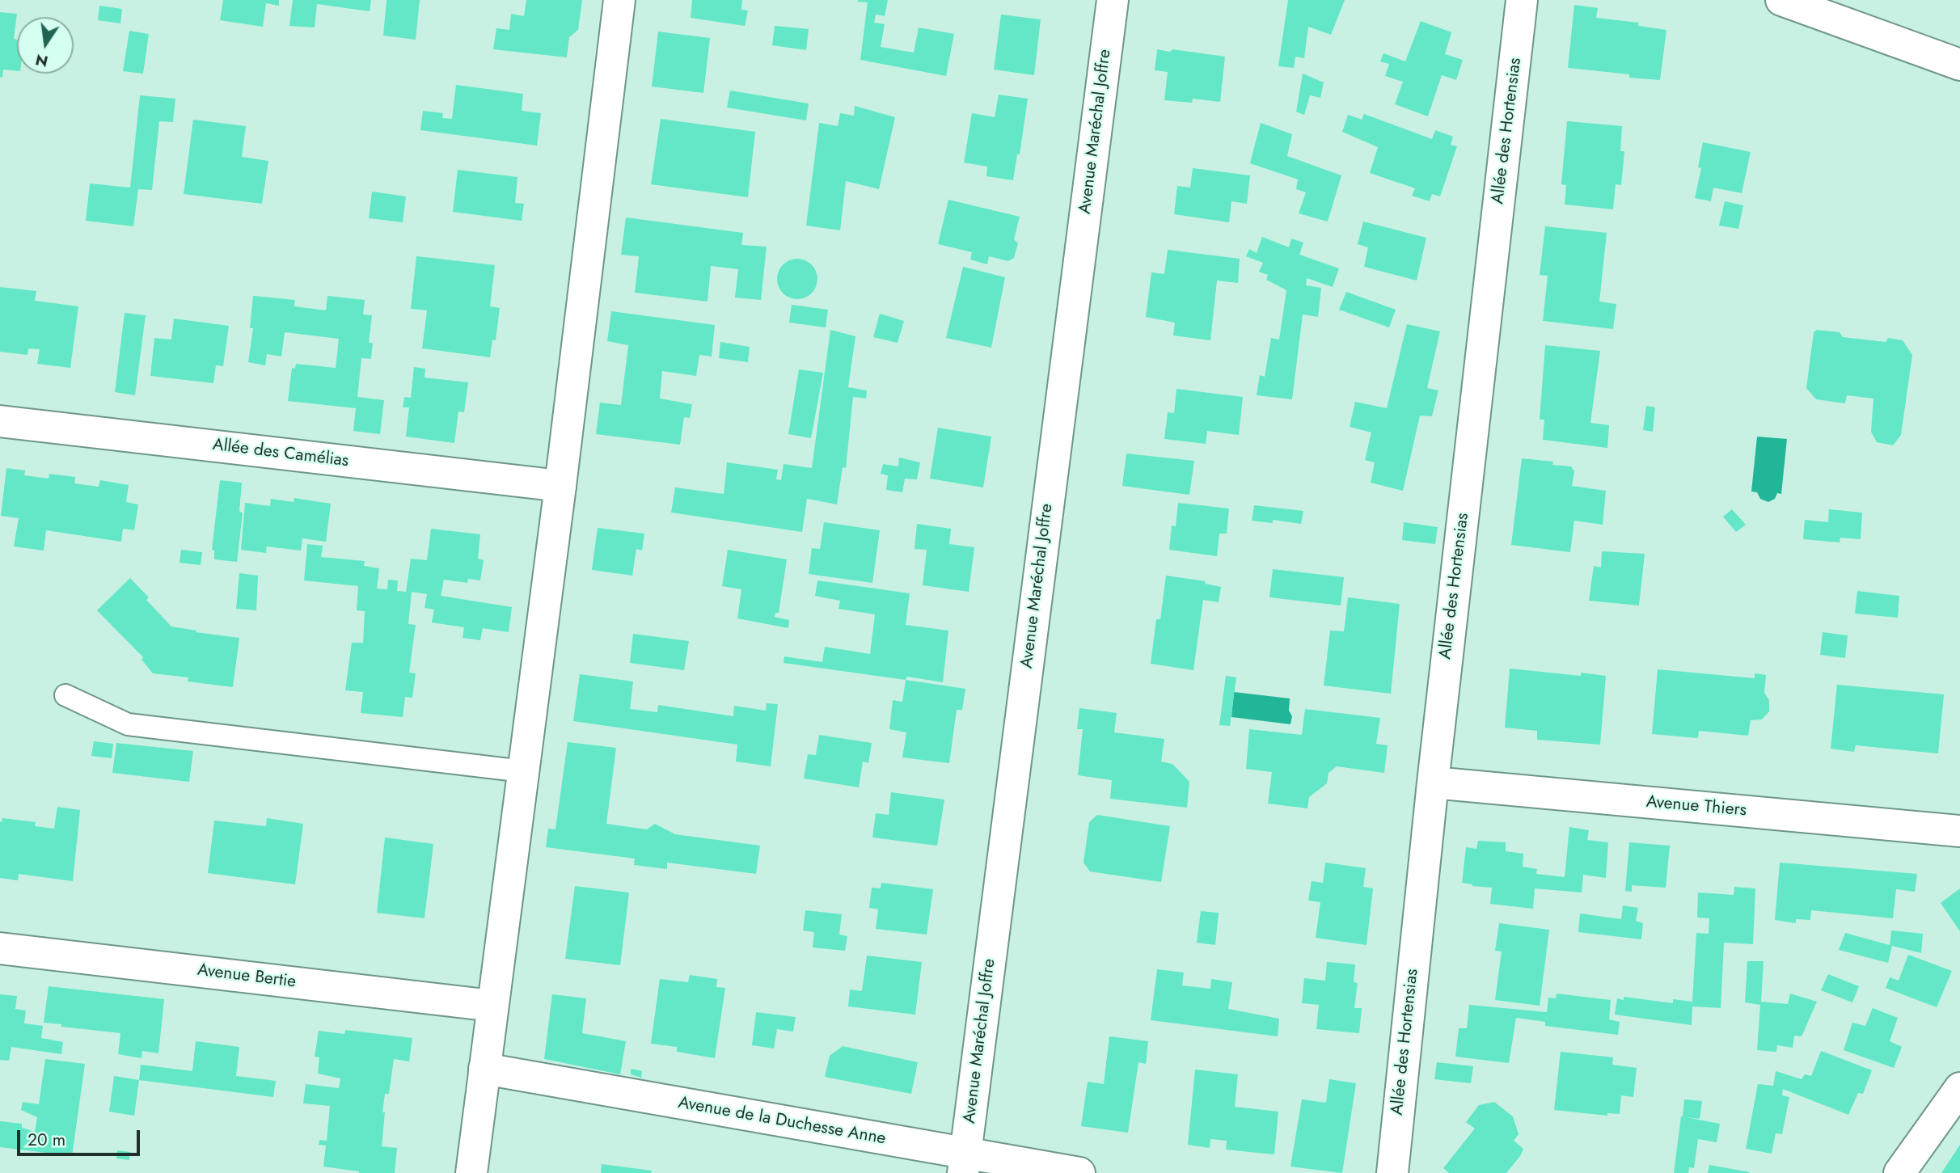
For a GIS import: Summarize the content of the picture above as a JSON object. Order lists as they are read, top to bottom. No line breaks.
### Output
{"streets":{"street":["Allée des Hortensias","Avenue Maréchal Joffre","Allée des Camélias","Avenue Thiers","Avenue Bertie","Avenue de la Duchesse Anne"]},"crossings":[["Allée des Hortensias","Avenue Thiers"],["Avenue Maréchal Joffre","Avenue de la Duchesse Anne"]],"scale_bar":"20 m","north":"bottom"}
